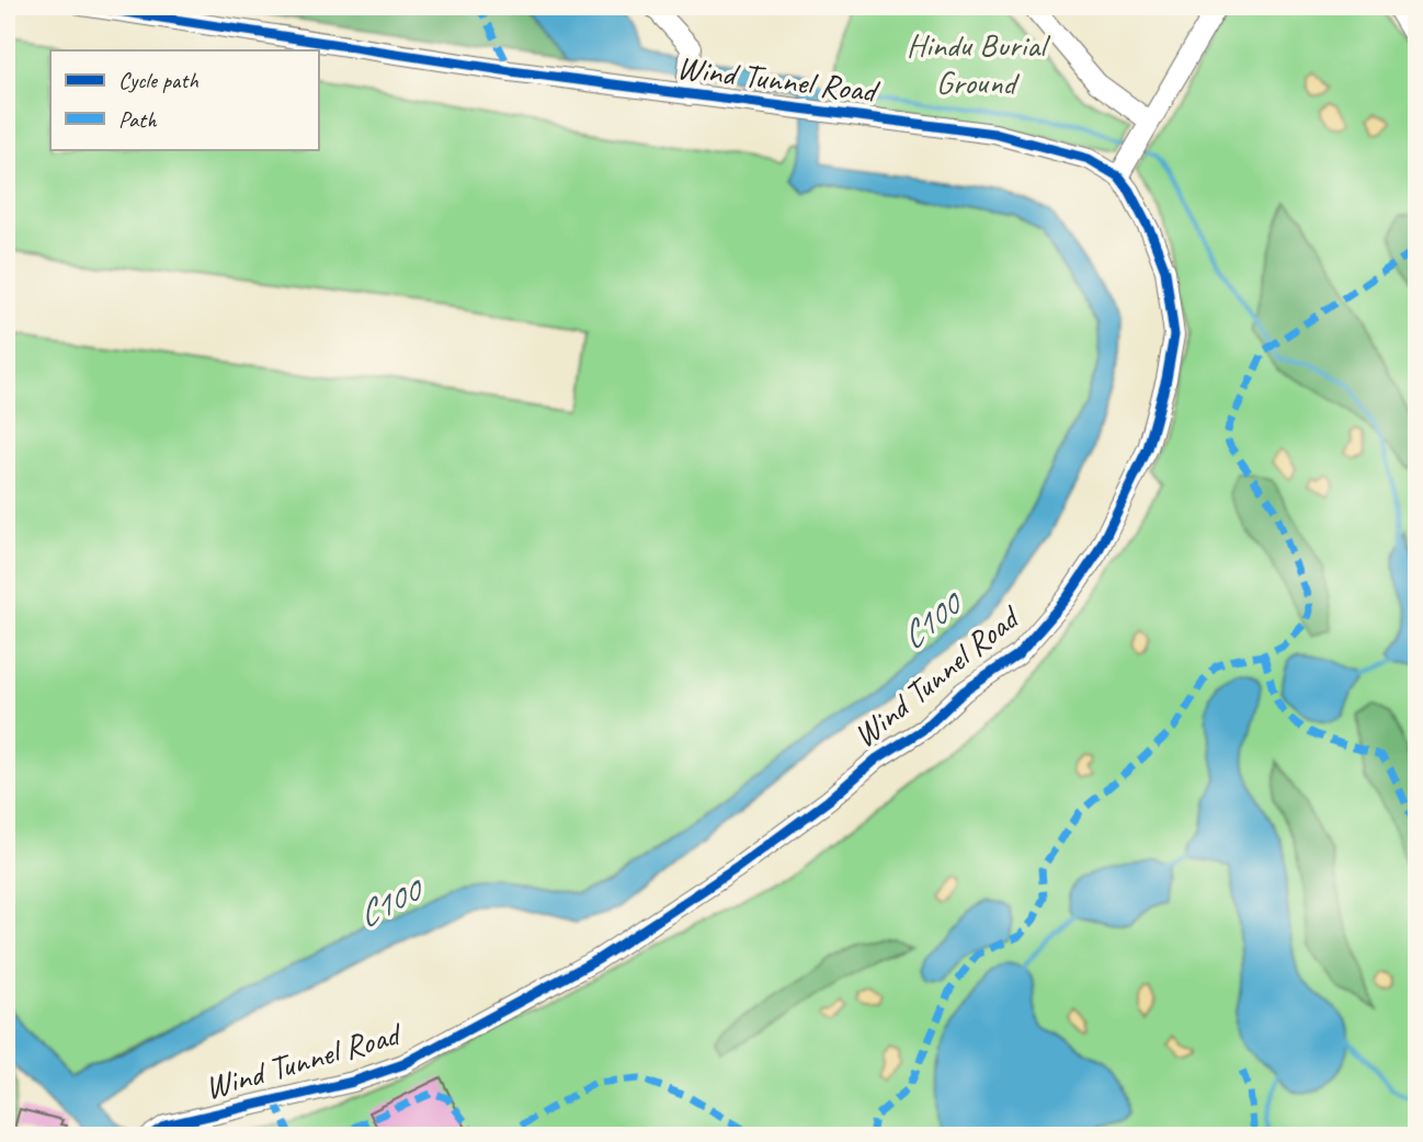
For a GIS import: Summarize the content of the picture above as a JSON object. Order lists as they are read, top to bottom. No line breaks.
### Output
{"streets":{"street":["Wind Tunnel Road"]},"water":["C100"],"parks":["Hindu Burial Ground"],"legend":["Cycle path","Path"]}
